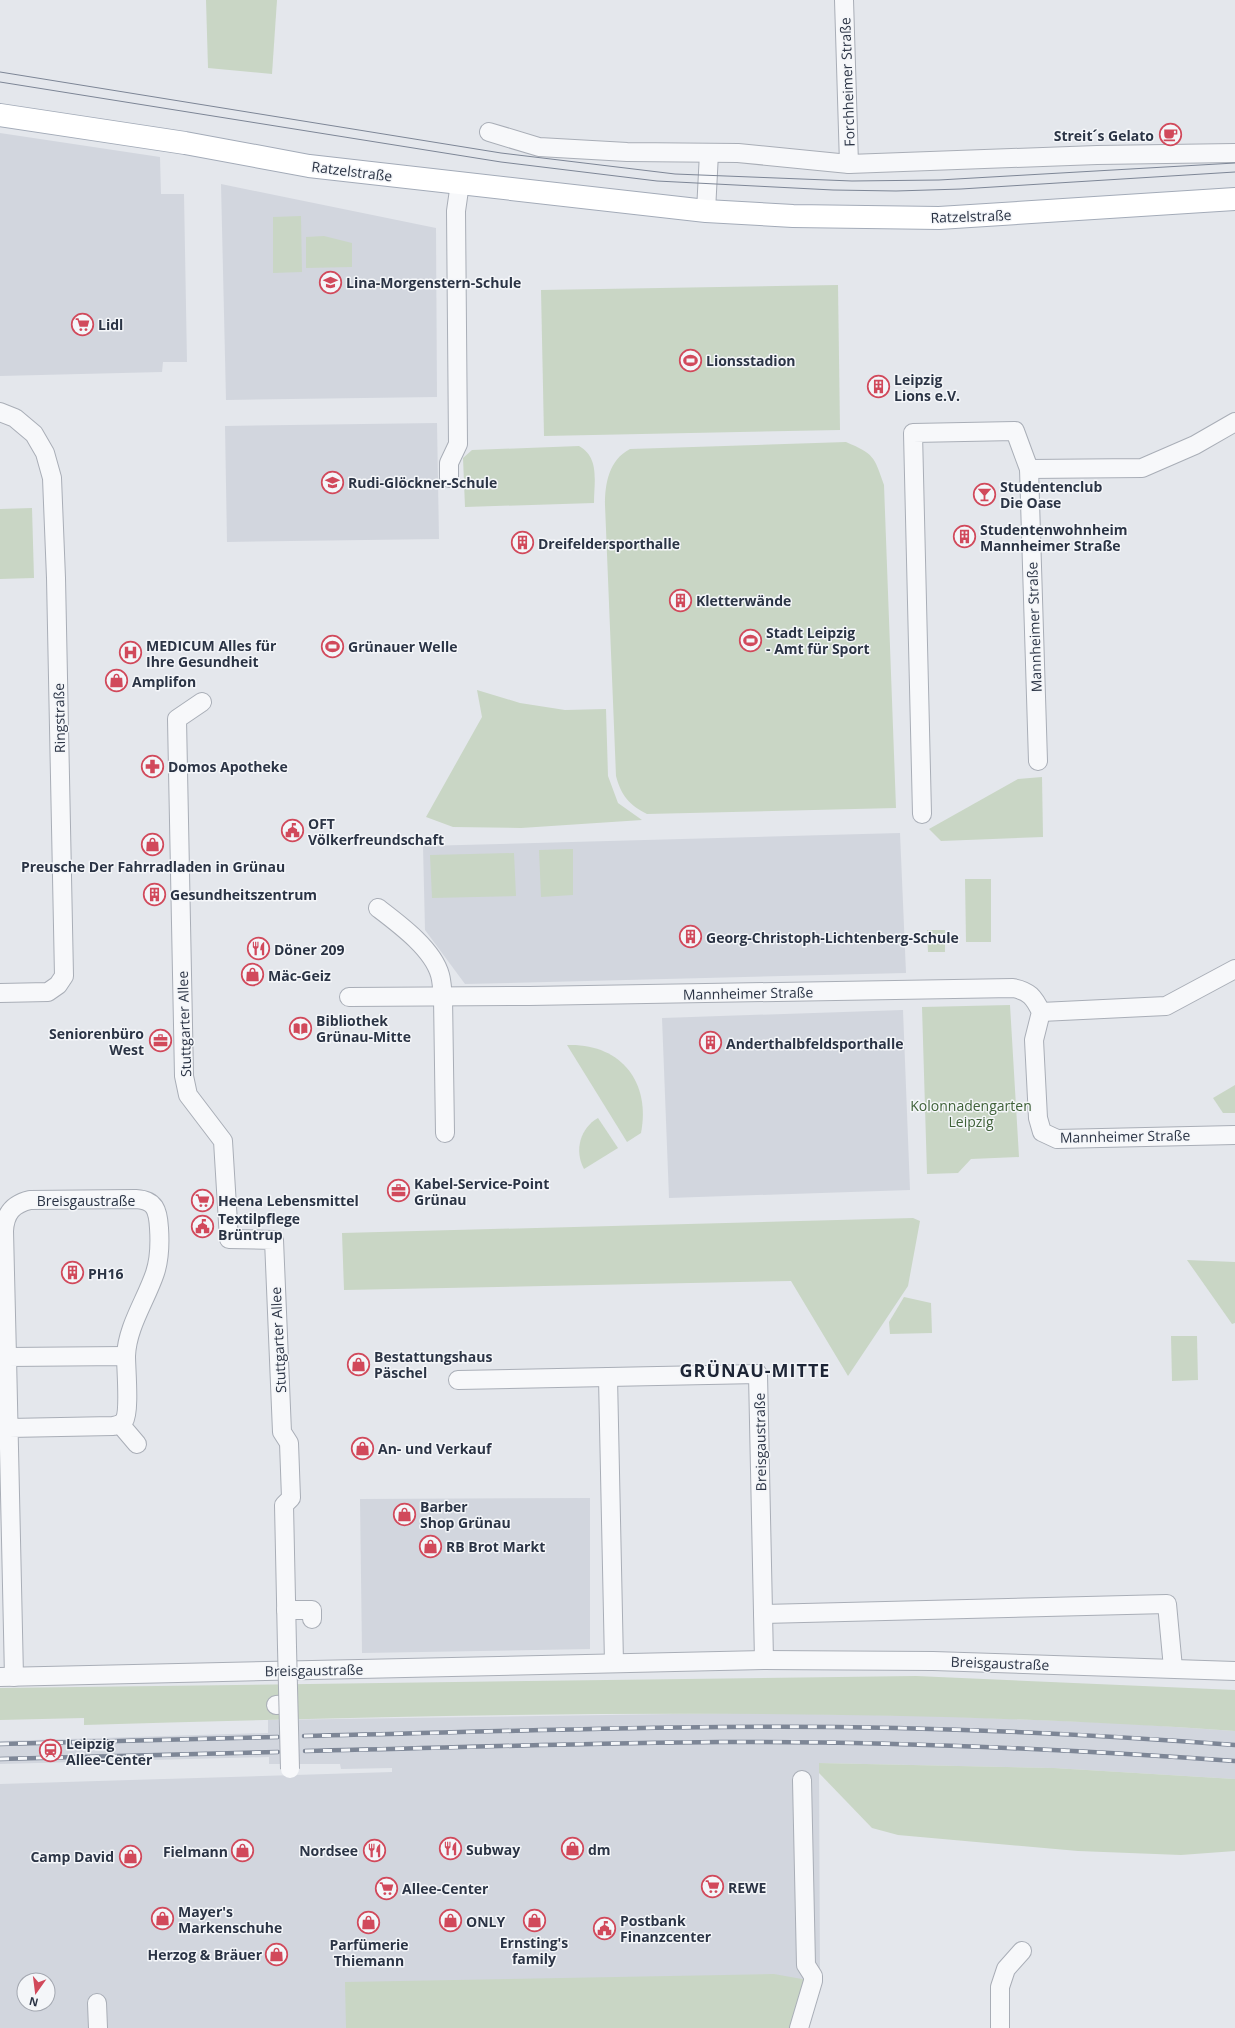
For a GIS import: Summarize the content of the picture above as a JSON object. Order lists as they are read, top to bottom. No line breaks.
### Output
{"streets":{"main road":["Ratzelstraße"],"street":["Forchheimer Straße","Mannheimer Straße","Ringstraße","Stuttgarter Allee","Breisgaustraße"]},"districts":["GRÜNAU-MITTE"],"parks":["Kolonnadengarten Leipzig"],"places":{"cafe":["Streit´s Gelato"],"school or university":["Lina-Morgenstern-Schule","Rudi-Glöckner-Schule"],"supermarket":["Lidl","Heena Lebensmittel","REWE","Allee-Center"],"sports":["Lionsstadion","Stadt Leipzig - Amt für Sport","Grünauer Welle"],"building":["Leipzig Lions e.V.","Studentenwohnheim Mannheimer Straße","Dreifeldersporthalle","Kletterwände","Gesundheitszentrum","Georg-Christoph-Lichtenberg-Schule","Anderthalbfeldsporthalle","PH16"],"bar":["Studentenclub Die Oase"],"hospital":["MEDICUM Alles für Ihre Gesundheit"],"shop":["Amplifon","Preusche Der Fahrradladen in Grünau","Mäc-Geiz","Bestattungshaus Päschel","An- und Verkauf","Barber Shop Grünau","RB Brot Markt","dm","Fielmann","Camp David","Mayer's Markenschuhe","Ernsting's family","ONLY","Parfümerie Thiemann","Herzog & Bräuer"],"pharmacy":["Domos Apotheke"],"public building":["OFT Völkerfreundschaft","Textilpflege Brüntrup","Postbank Finanzcenter"],"restaurant":["Döner 209","Subway","Nordsee"],"library":["Bibliothek Grünau-Mitte"],"office":["Seniorenbüro West","Kabel-Service-Point Grünau"],"station":["Leipzig Allee-Center"]},"north":"bottom"}
